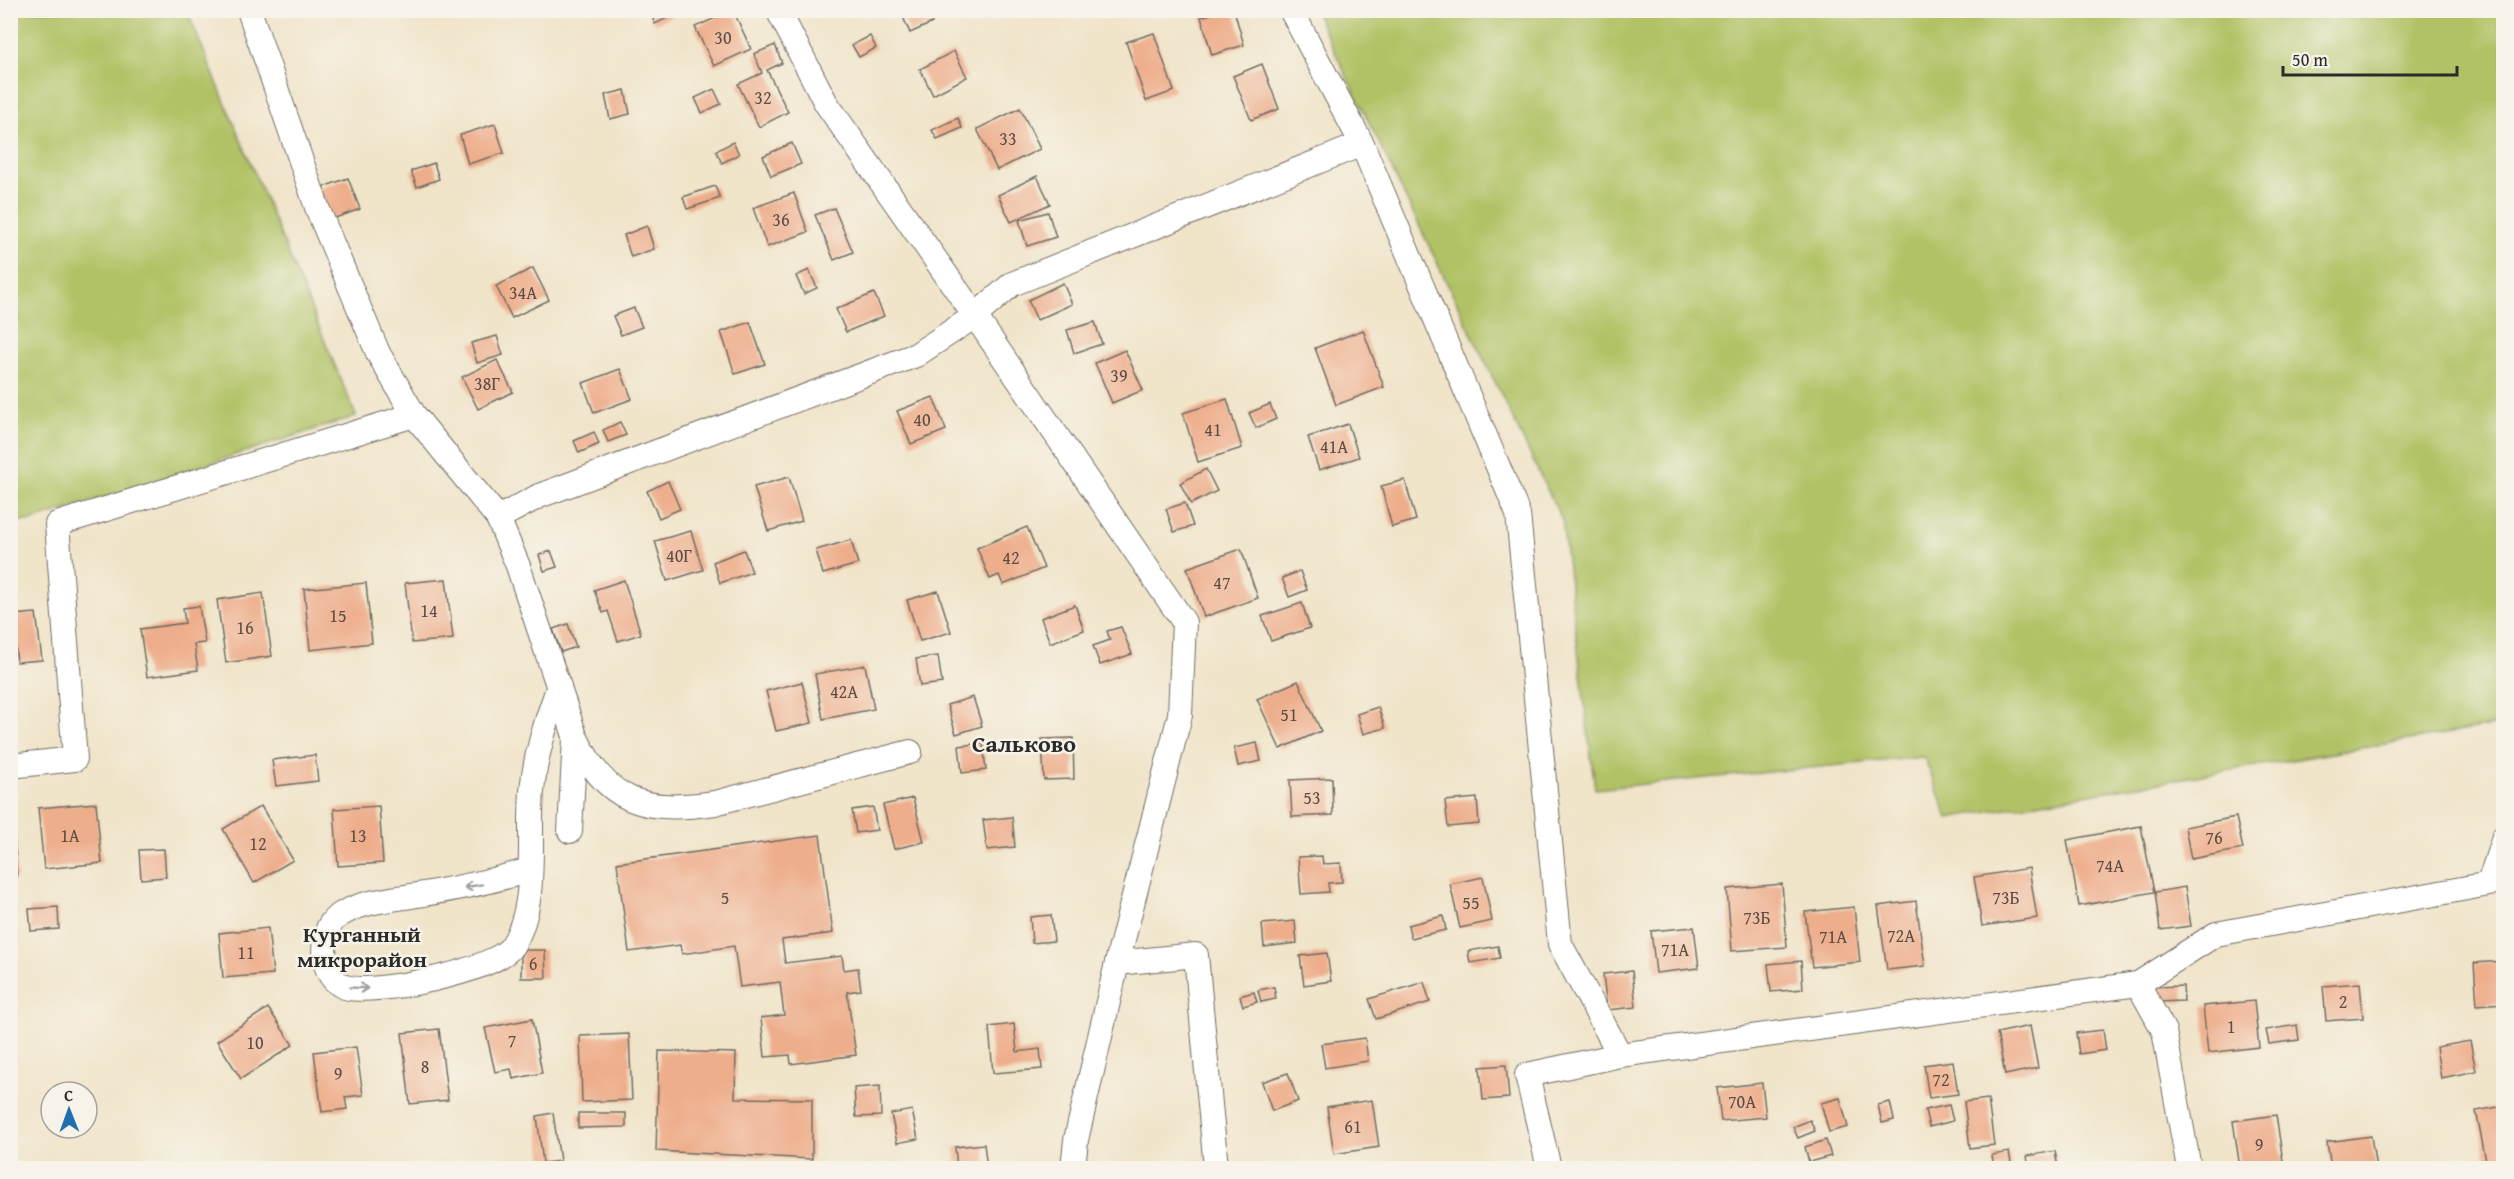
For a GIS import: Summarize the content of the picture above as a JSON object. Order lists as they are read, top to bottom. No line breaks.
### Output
{"districts":["Сальково","Курганный микрорайон"],"house_numbers":["30","32","33","36","34А","39","38Г","40","41","41А","40Г","42","47","14","15","16","42А","51","53","1А","13","76","12","74А","5","73Б","55","73Б","72А","71А","71А","11","6","2","1","7","10","8","9","72","70А","61","9"],"scale_bar":"50 m","north":"top"}
